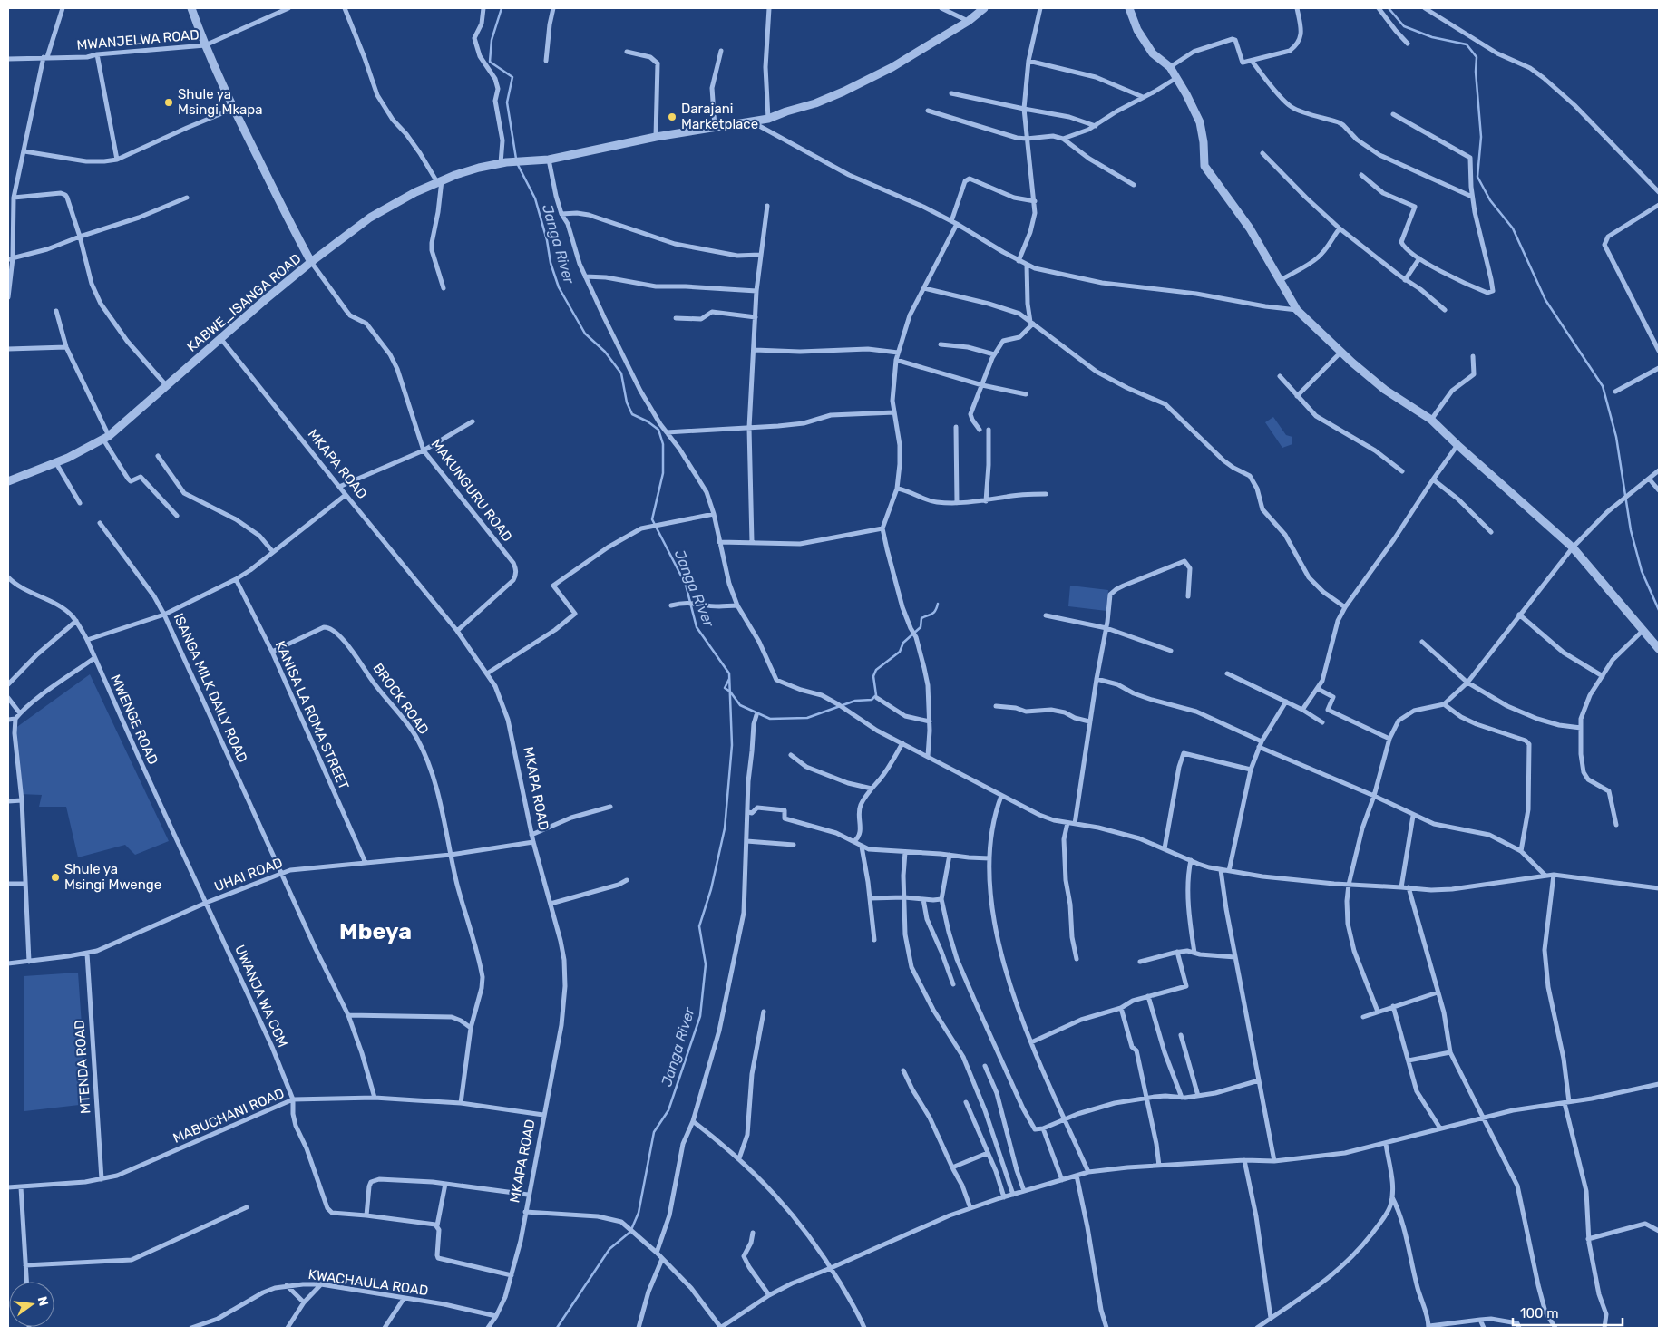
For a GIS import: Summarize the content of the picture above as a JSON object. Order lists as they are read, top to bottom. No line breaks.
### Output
{"streets":{"street":["MWANJELWA ROAD","KABWE_ISANGA ROAD","MKAPA ROAD","MAKUNGURU ROAD","ISANGA MILK DAILY ROAD","BROCK ROAD","KANISA LA ROMA STREET","MWENGE ROAD","UHAI ROAD","UWANJA WA CCM","MTENDA ROAD","MABUCHANI ROAD","KWACHAULA ROAD"]},"crossings":[["KABWE_ISANGA ROAD","MKAPA ROAD"],["KABWE_ISANGA ROAD","MAKUNGURU ROAD"],["MKAPA ROAD","MAKUNGURU ROAD"],["MKAPA ROAD","UHAI ROAD"],["MKAPA ROAD","MABUCHANI ROAD"],["MKAPA ROAD","KWACHAULA ROAD"],["ISANGA MILK DAILY ROAD","UHAI ROAD"],["ISANGA MILK DAILY ROAD","MABUCHANI ROAD"],["BROCK ROAD","KANISA LA ROMA STREET"],["BROCK ROAD","UHAI ROAD"],["KANISA LA ROMA STREET","UHAI ROAD"],["MWENGE ROAD","UHAI ROAD"],["MWENGE ROAD","UWANJA WA CCM"],["UHAI ROAD","UWANJA WA CCM"],["UHAI ROAD","MTENDA ROAD"],["UWANJA WA CCM","MABUCHANI ROAD"],["MTENDA ROAD","MABUCHANI ROAD"]],"districts":["Mbeya"],"water":["Janga River"],"places":["Shule ya Msingi Mkapa","Darajani Marketplace","Shule ya Msingi Mwenge"],"scale_bar":"100 m","north":"right"}
